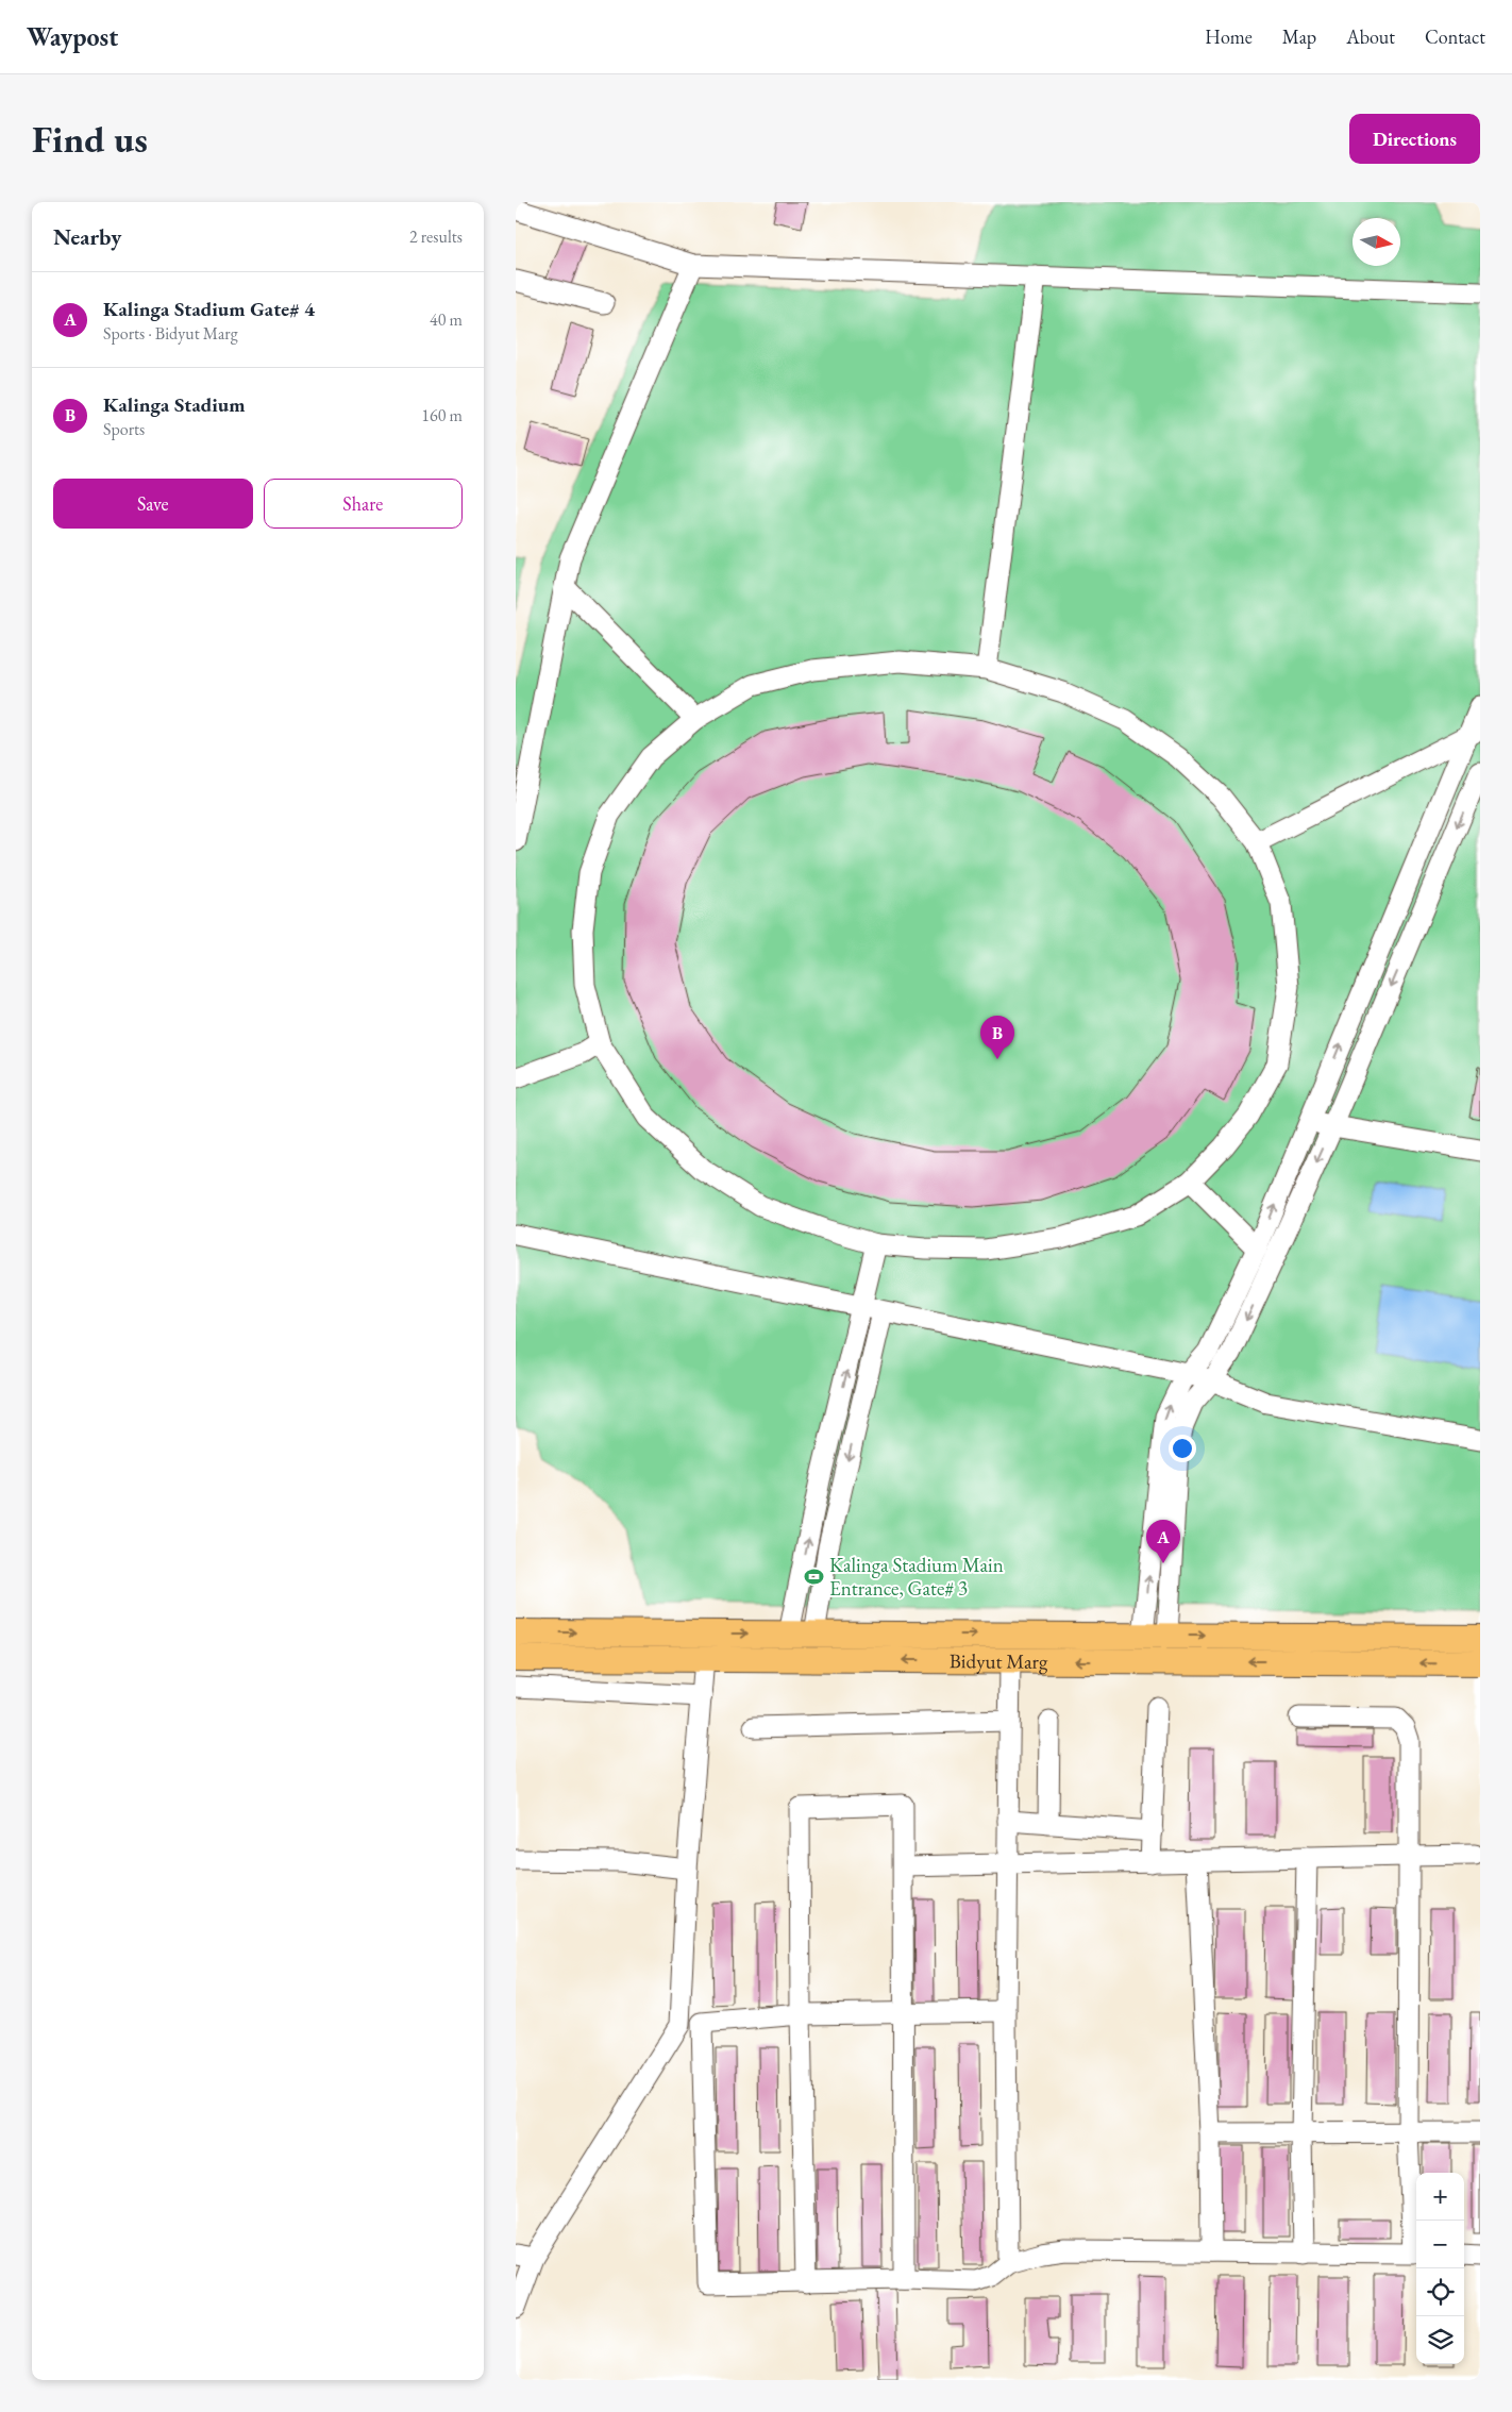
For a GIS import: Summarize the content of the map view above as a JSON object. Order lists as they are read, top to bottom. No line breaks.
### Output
{"streets":{"main road":["Bidyut Marg"]},"places":{"sports":["Kalinga Stadium Main Entrance, Gate# 3"]},"north":"right","page":{"header":"Waypost","nav":["Home","Map","About","Contact"],"buttons":["Directions",["Save","Share"]],"title":"Find us","heading":["Nearby","2 results"],"list":[{"mark":"A","name":"Kalinga Stadium Gate# 4","note":"Sports · Bidyut Marg","value":"40 m"},{"mark":"B","name":"Kalinga Stadium","note":"Sports","value":"160 m"}],"pins":["B","A"],"map_buttons":["+","−"]}}
